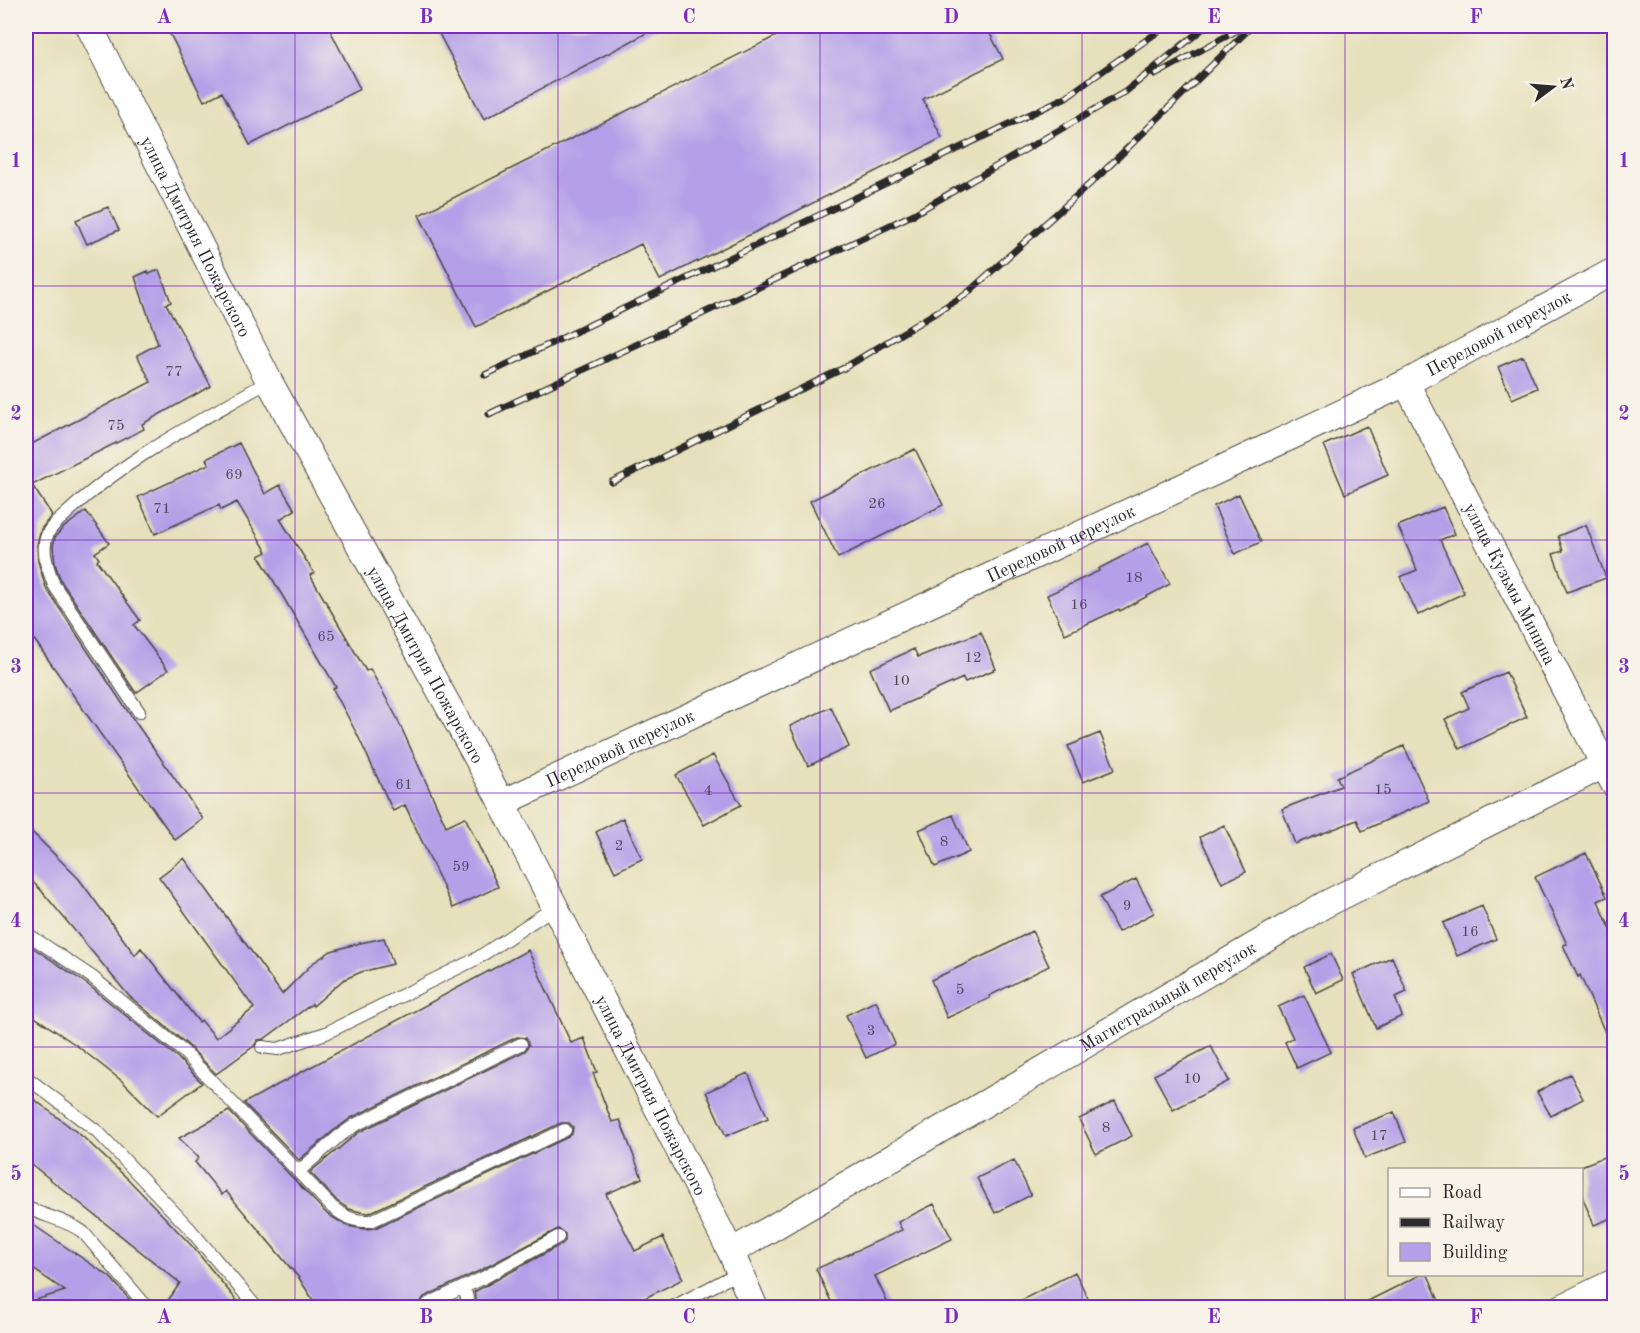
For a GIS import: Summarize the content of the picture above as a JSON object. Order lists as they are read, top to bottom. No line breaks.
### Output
{"streets":{"street":["улица Дмитрия Пожарского","Передовой переулок","улица Кузьмы Минина","Магистральный переулок"]},"crossings":[["улица Дмитрия Пожарского","Передовой переулок"],["улица Дмитрия Пожарского","Магистральный переулок"],["Передовой переулок","улица Кузьмы Минина"],["улица Кузьмы Минина","Магистральный переулок"]],"house_numbers":["77","75","69","26","71","18","16","65","12","10","61","15","4","8","2","59","9","16","5","3","10","8","17"],"legend":["Road","Railway","Building"],"north":"right","grid":{"columns":["A","B","C","D","E","F"],"rows":["1","2","3","4","5"]}}
